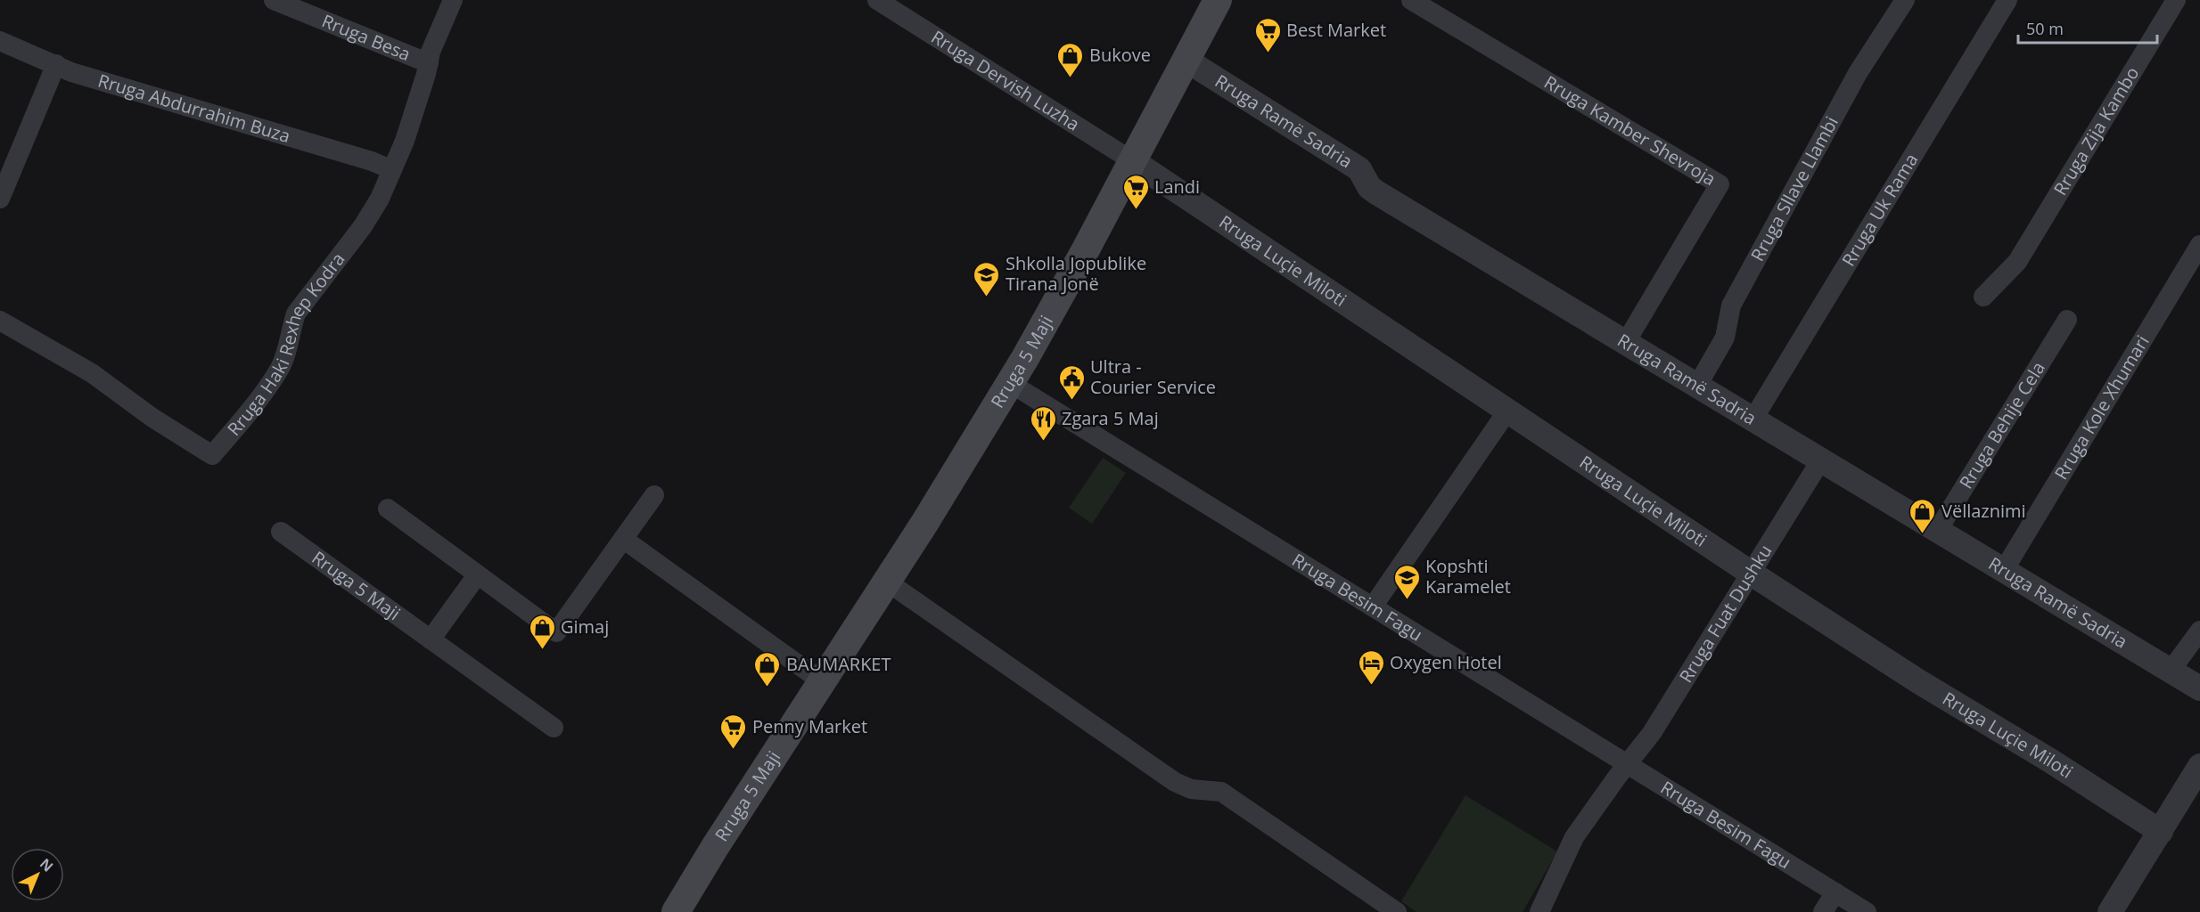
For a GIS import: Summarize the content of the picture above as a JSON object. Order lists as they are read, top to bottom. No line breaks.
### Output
{"streets":{"main road":["Rruga 5 Maji"],"street":["Rruga Besa","Rruga Dervish Luzha","Rruga Abdurrahim Buza","Rruga Ramë Sadria","Rruga Zija Kambo","Rruga Kamber Shevroja","Rruga Sllave Llambi","Rruga Uk Rama","Rruga Luçie Miloti","Rruga Haki Rexhep Kodra","Rruga Kole Xhumari","Rruga Behije Cela","Rruga Besim Fagu","Rruga Fuat Dushku"]},"crossings":[["Rruga Besa","Rruga Haki Rexhep Kodra"],["Rruga Dervish Luzha","Rruga Luçie Miloti"],["Rruga Dervish Luzha","Rruga 5 Maji"],["Rruga Abdurrahim Buza","Rruga Haki Rexhep Kodra"],["Rruga Ramë Sadria","Rruga Kamber Shevroja"],["Rruga Ramë Sadria","Rruga Sllave Llambi"],["Rruga Ramë Sadria","Rruga Uk Rama"],["Rruga Ramë Sadria","Rruga 5 Maji"],["Rruga Ramë Sadria","Rruga Kole Xhumari"],["Rruga Ramë Sadria","Rruga Behije Cela"],["Rruga Ramë Sadria","Rruga Fuat Dushku"],["Rruga Luçie Miloti","Rruga 5 Maji"],["Rruga Luçie Miloti","Rruga Fuat Dushku"],["Rruga 5 Maji","Rruga Besim Fagu"],["Rruga Besim Fagu","Rruga Fuat Dushku"]],"places":{"supermarket":["Best Market","Landi","Penny Market"],"shop":["Bukove","Vëllaznimi","Gimaj","BAUMARKET"],"school or university":["Shkolla Jopublike Tirana Jonë","Kopshti Karamelet"],"public building":["Ultra - Courier Service"],"restaurant":["Zgara 5 Maj"],"hotel":["Oxygen Hotel"]},"scale_bar":"50 m","north":"top right"}
